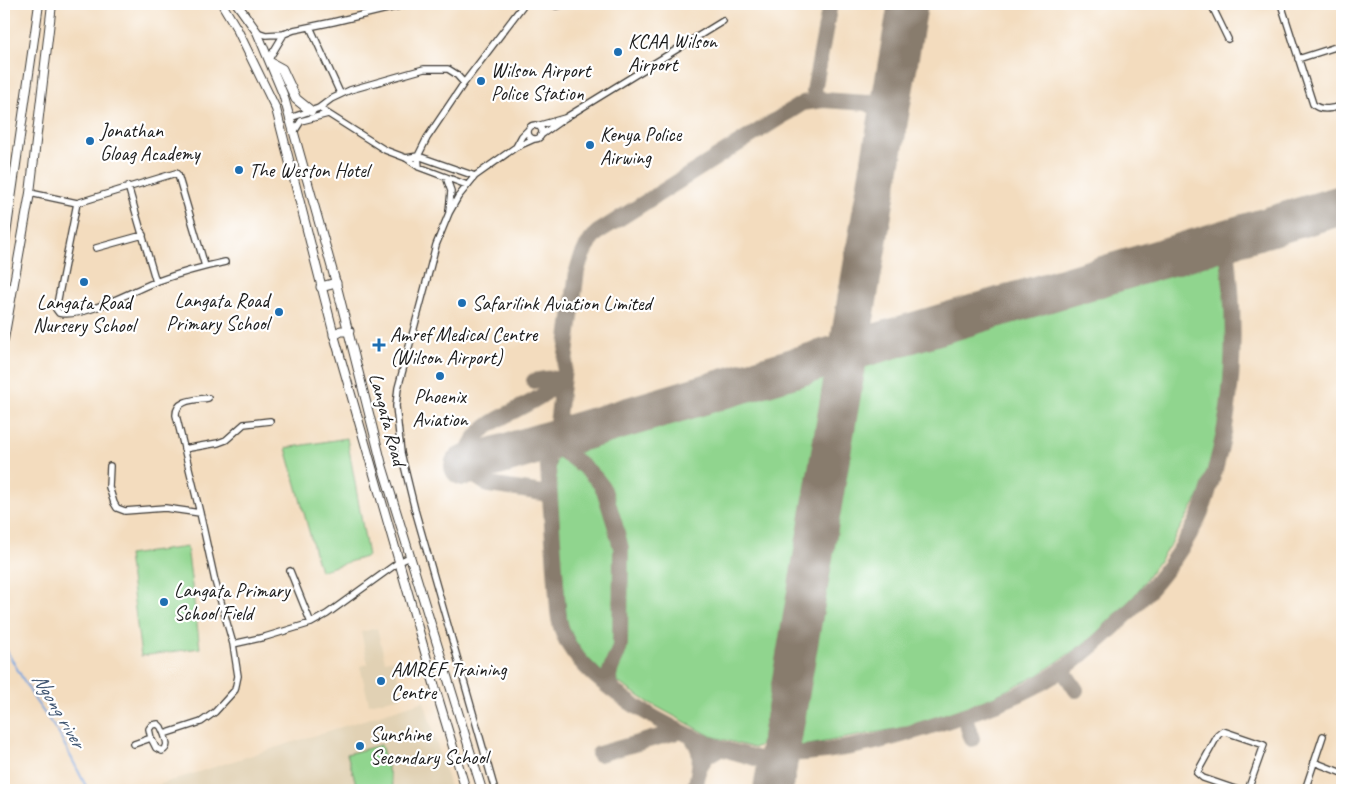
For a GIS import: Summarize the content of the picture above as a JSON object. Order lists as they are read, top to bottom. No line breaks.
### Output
{"streets":{"main road":["Langata Road"]},"water":["Ngong river"],"places":{"other":["KCAA Wilson Airport","Wilson Airport Police Station","Jonathan Gloag Academy","Kenya Police Airwing","The Weston Hotel","Langata Road Nursery School","Safarilink Aviation Limited","Langata Road Primary School","Phoenix Aviation","Langata Primary School Field","AMREF Training Centre","Sunshine Secondary School"],"health":["Amref Medical Centre (Wilson Airport)"]}}
